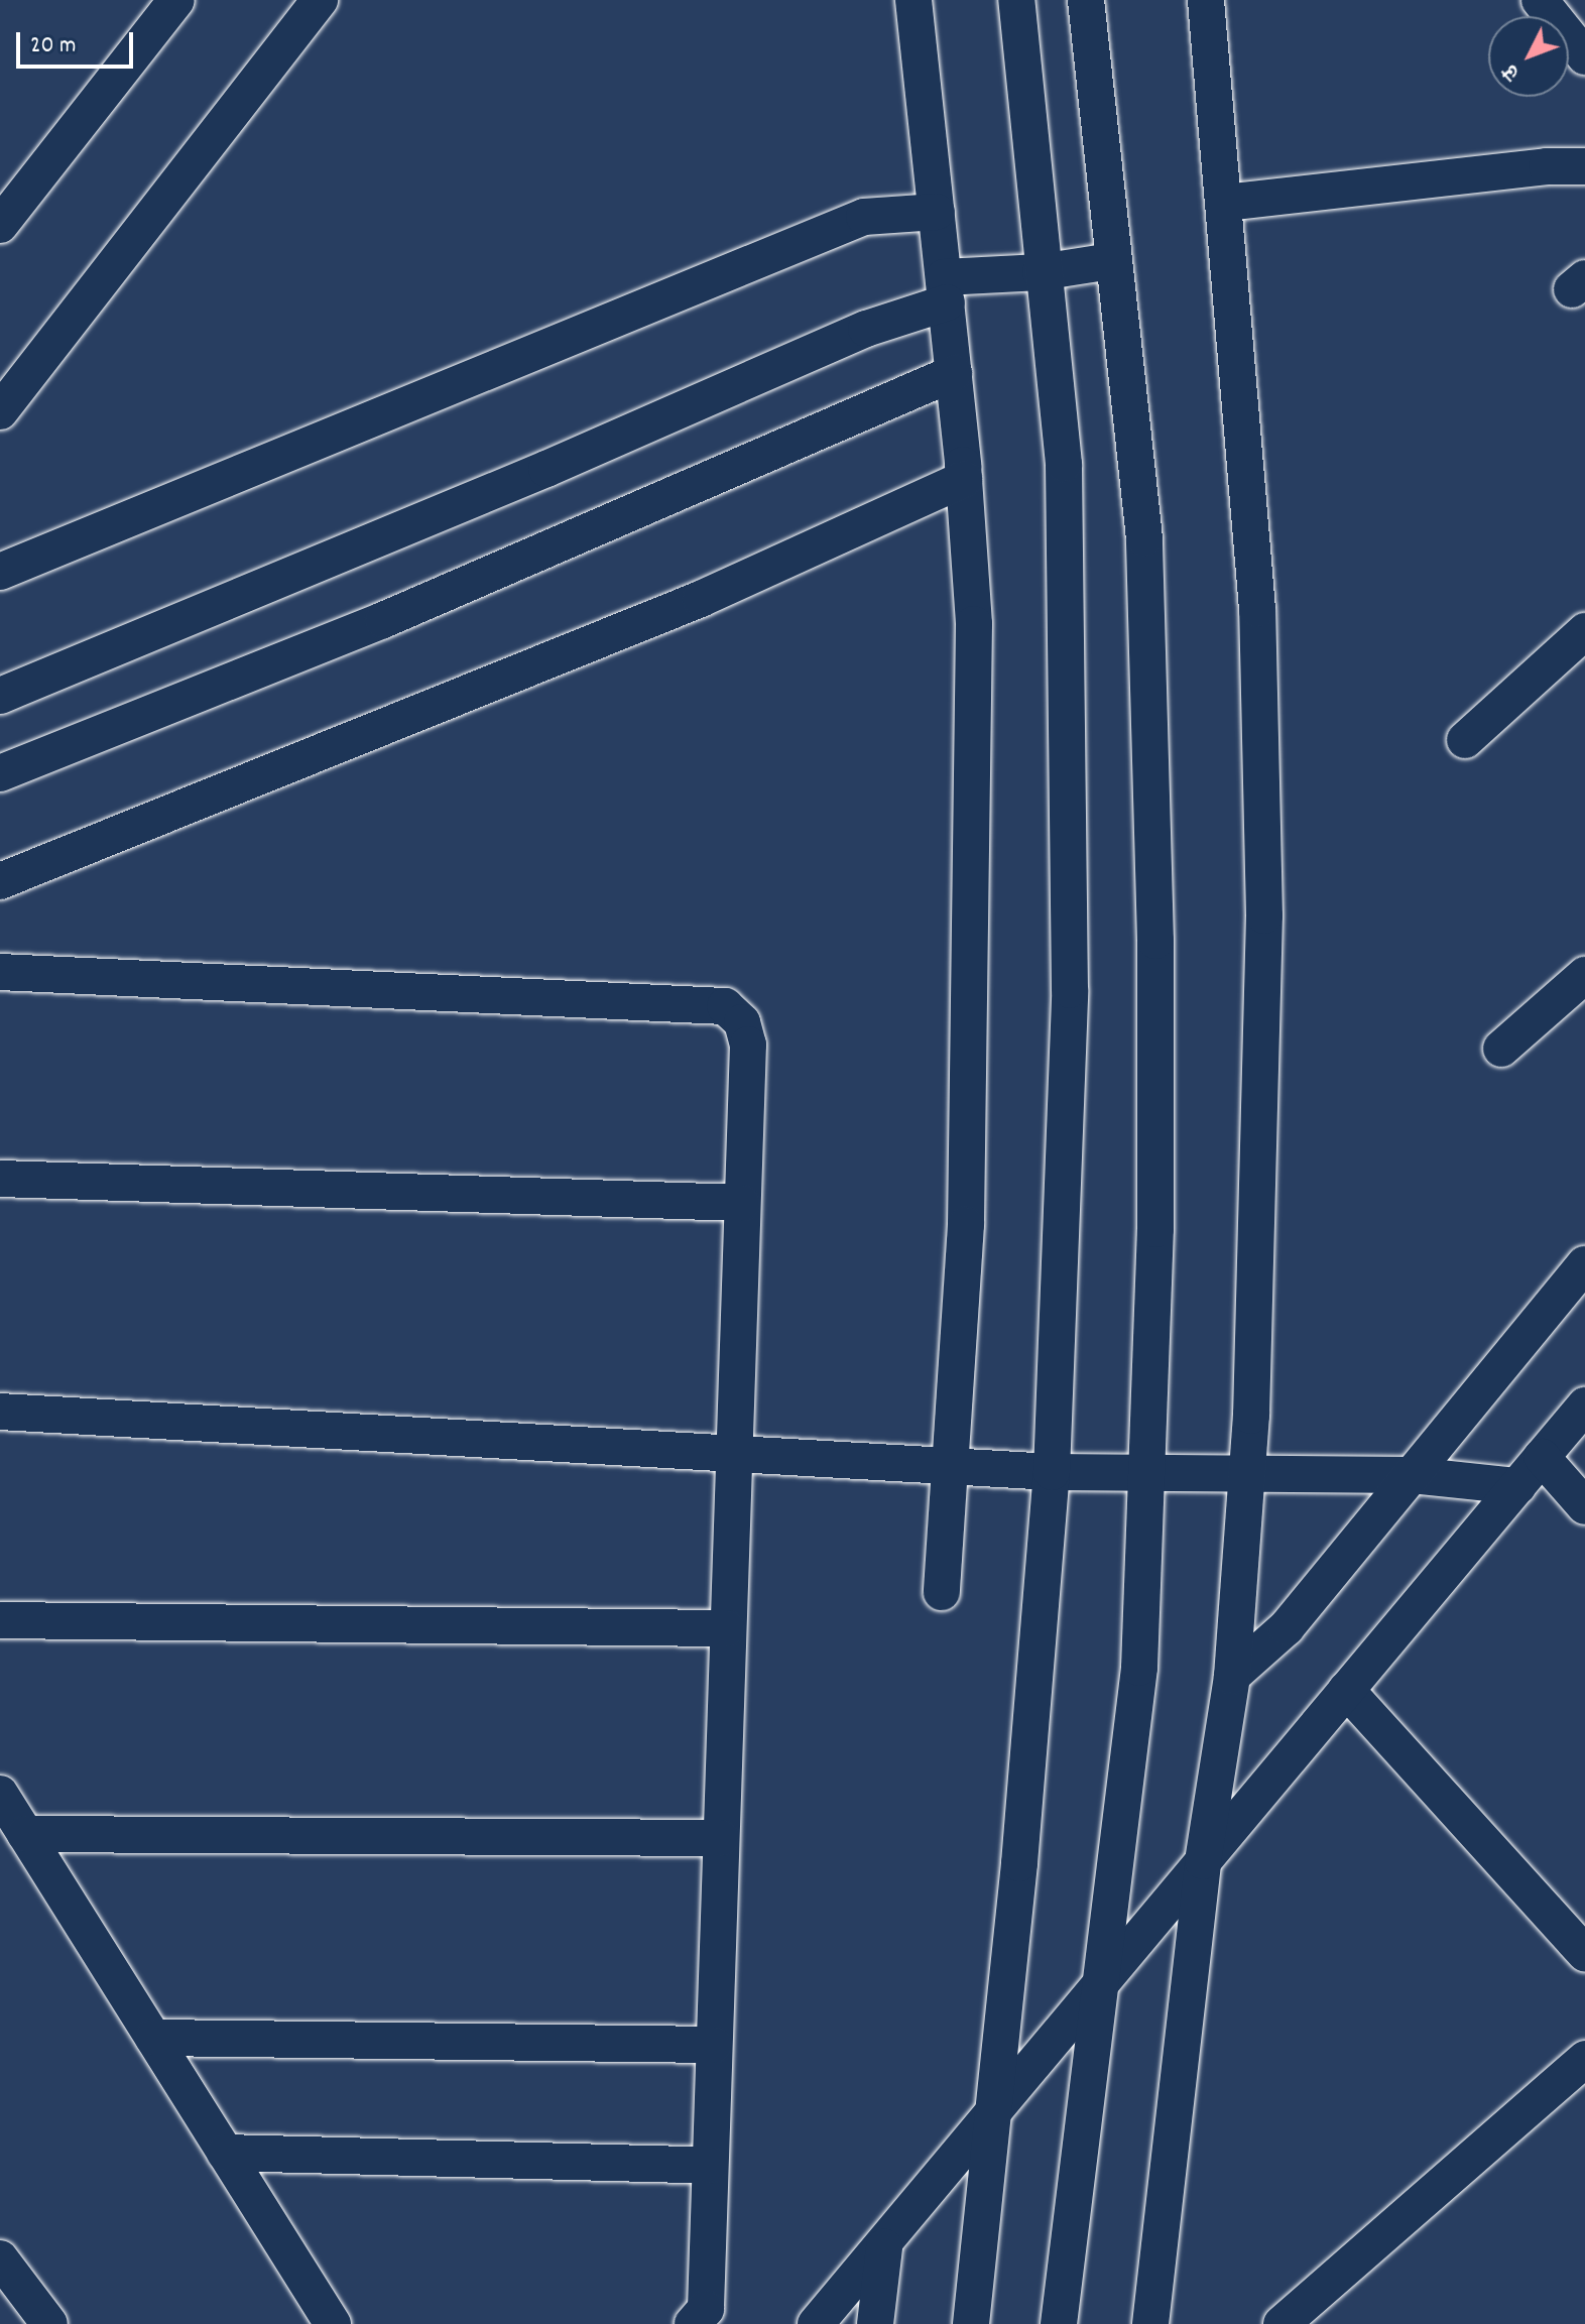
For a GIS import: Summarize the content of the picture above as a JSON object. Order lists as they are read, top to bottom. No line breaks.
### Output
{"scale_bar":"20 m","north":"bottom left"}
